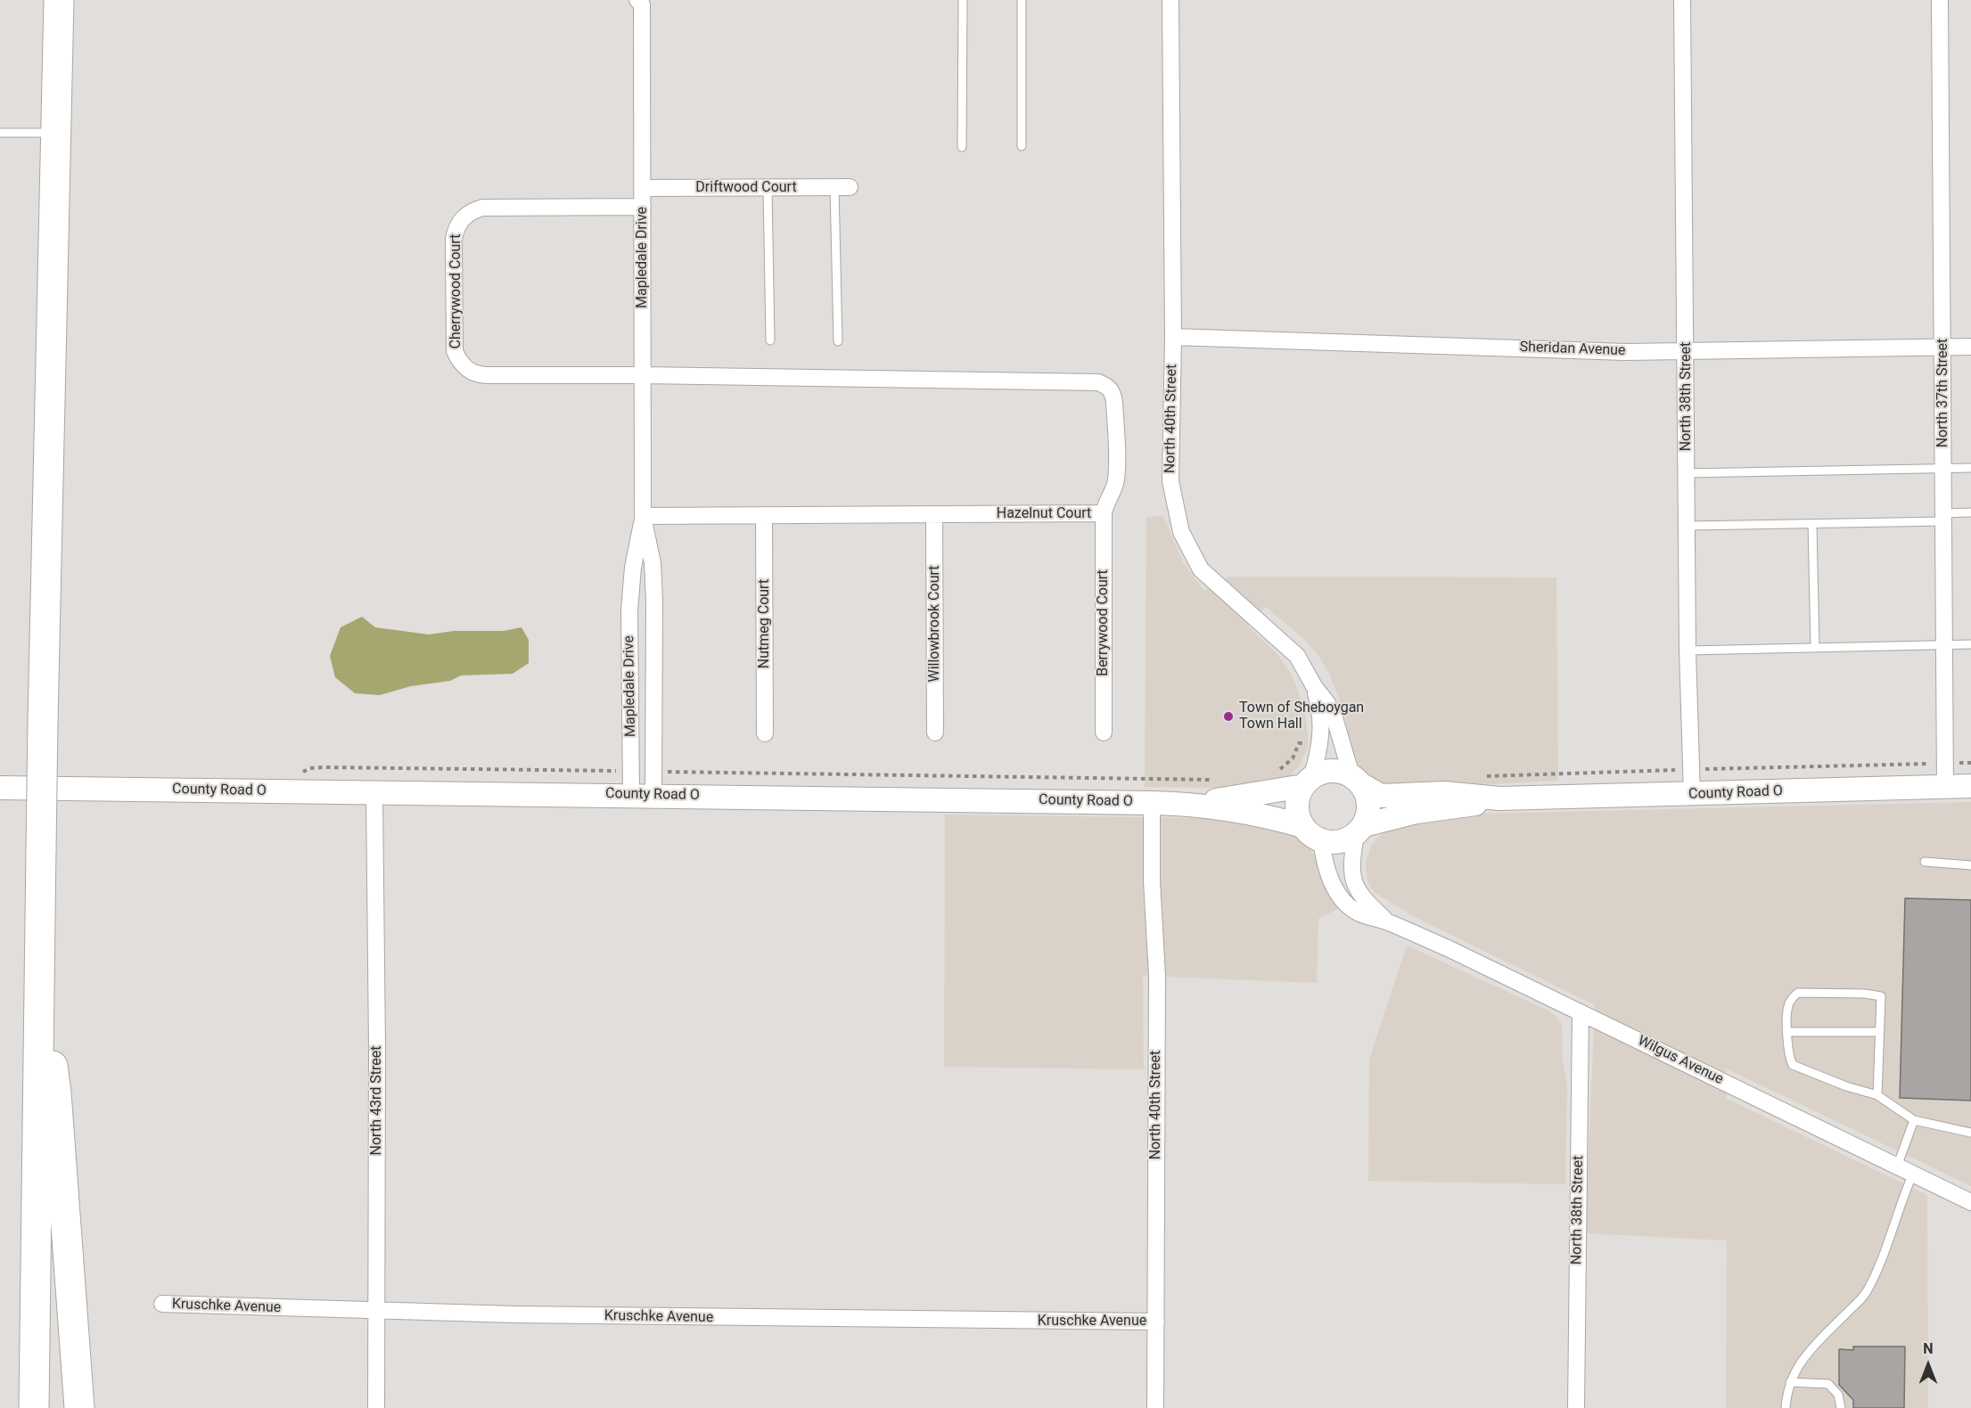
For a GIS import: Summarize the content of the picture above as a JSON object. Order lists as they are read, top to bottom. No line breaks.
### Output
{"streets":{"street":["Driftwood Court","Mapledale Drive","Cherrywood Court","Sheridan Avenue","North 37th Street","North 38th Street","North 40th Street","Hazelnut Court","Berrywood Court","Nutmeg Court","Willowbrook Court","County Road O","Wilgus Avenue","North 43rd Street","Kruschke Avenue"]},"crossings":[["Driftwood Court","Mapledale Drive"],["Mapledale Drive","Cherrywood Court"],["Mapledale Drive","Hazelnut Court"],["Mapledale Drive","County Road O"],["Cherrywood Court","Hazelnut Court"],["Sheridan Avenue","North 37th Street"],["Sheridan Avenue","North 38th Street"],["Sheridan Avenue","North 40th Street"],["North 37th Street","County Road O"],["North 38th Street","County Road O"],["North 38th Street","Wilgus Avenue"],["North 40th Street","County Road O"],["North 40th Street","Wilgus Avenue"],["North 40th Street","Kruschke Avenue"],["Hazelnut Court","Berrywood Court"],["Hazelnut Court","Nutmeg Court"],["Hazelnut Court","Willowbrook Court"],["County Road O","Wilgus Avenue"],["County Road O","North 43rd Street"],["North 43rd Street","Kruschke Avenue"]],"places":["Town of Sheboygan Town Hall"],"north":"top"}
